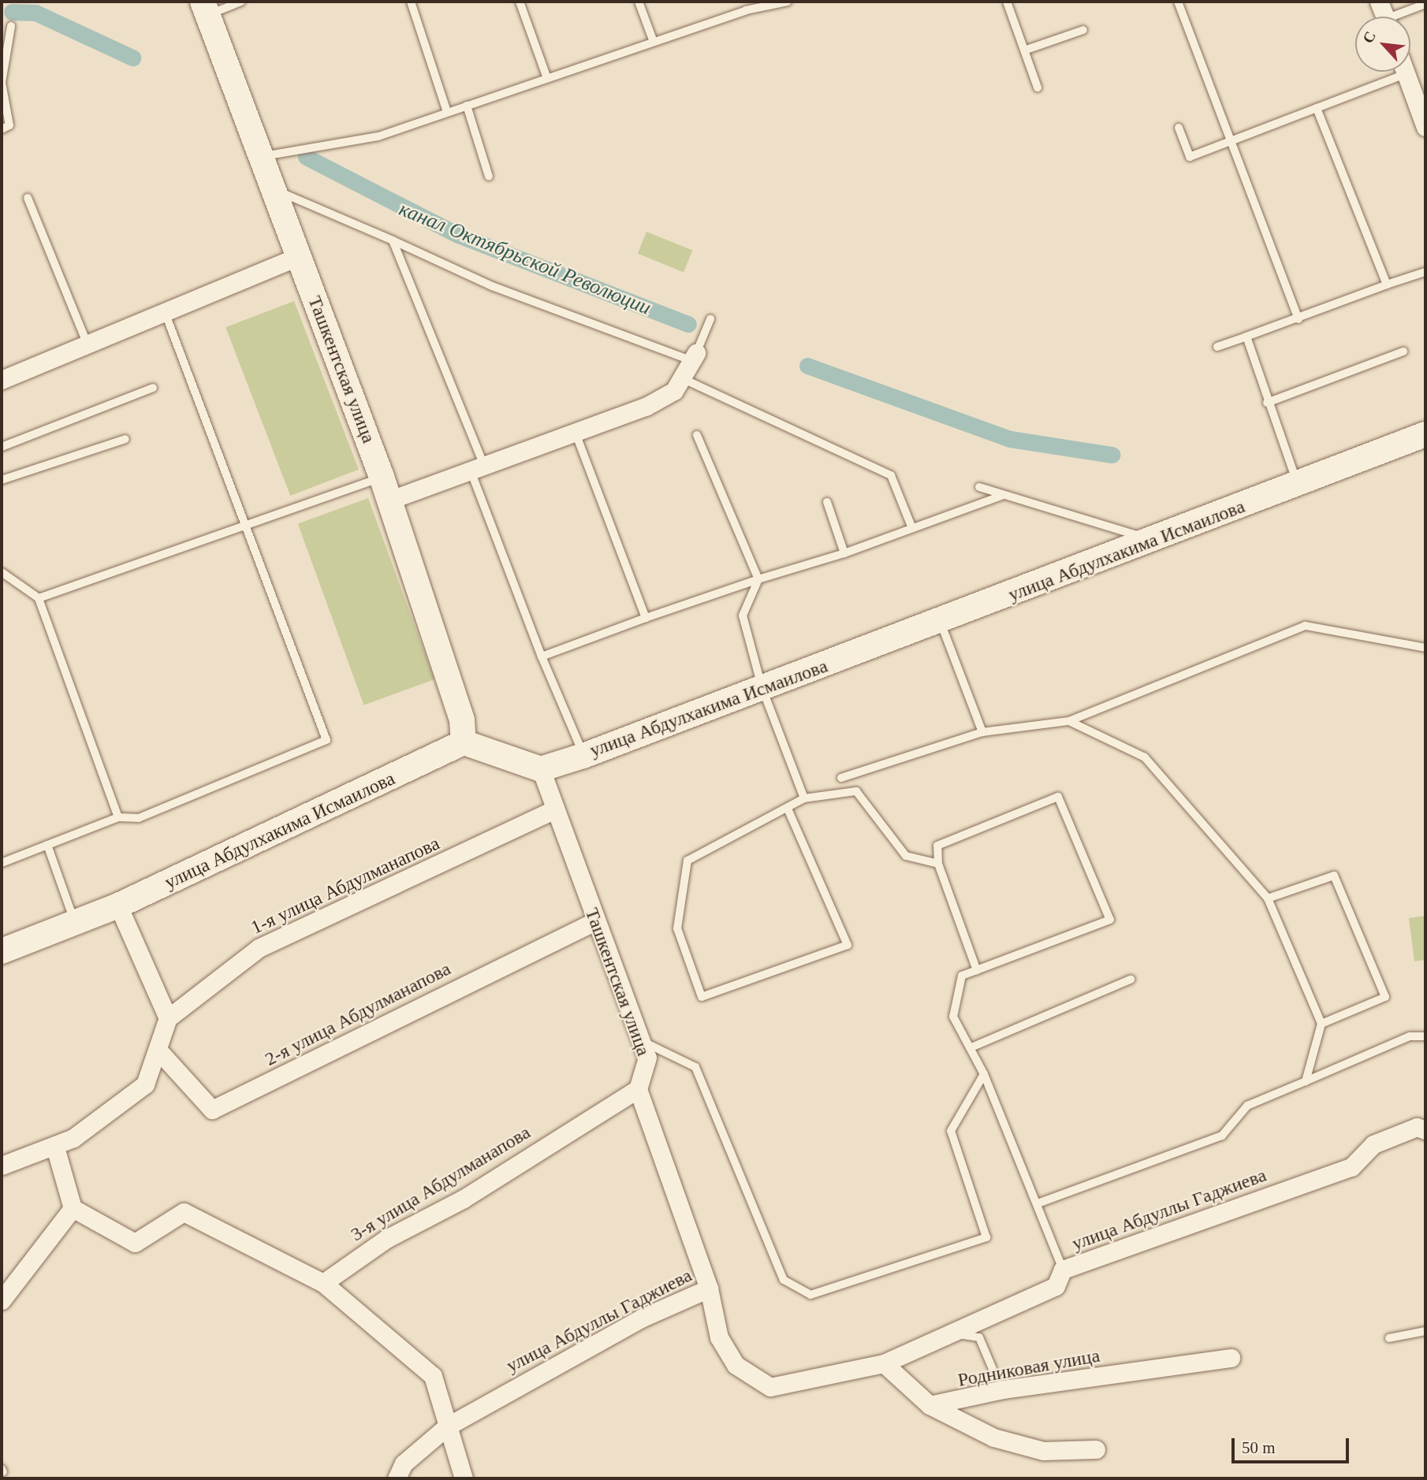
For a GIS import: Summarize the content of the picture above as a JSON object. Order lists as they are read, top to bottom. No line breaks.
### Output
{"streets":{"main road":["Ташкентская улица","улица Абдулхакима Исмаилова"],"street":["1-я улица Абдулманапова","2-я улица Абдулманапова","3-я улица Абдулманапова","улица Абдуллы Гаджиева","Родниковая улица"]},"crossings":[["Ташкентская улица","улица Абдулхакима Исмаилова"],["Ташкентская улица","1-я улица Абдулманапова"],["Ташкентская улица","2-я улица Абдулманапова"],["Ташкентская улица","3-я улица Абдулманапова"]],"water":["канал Октябрьской Революции"],"scale_bar":"50 m","north":"top left"}
